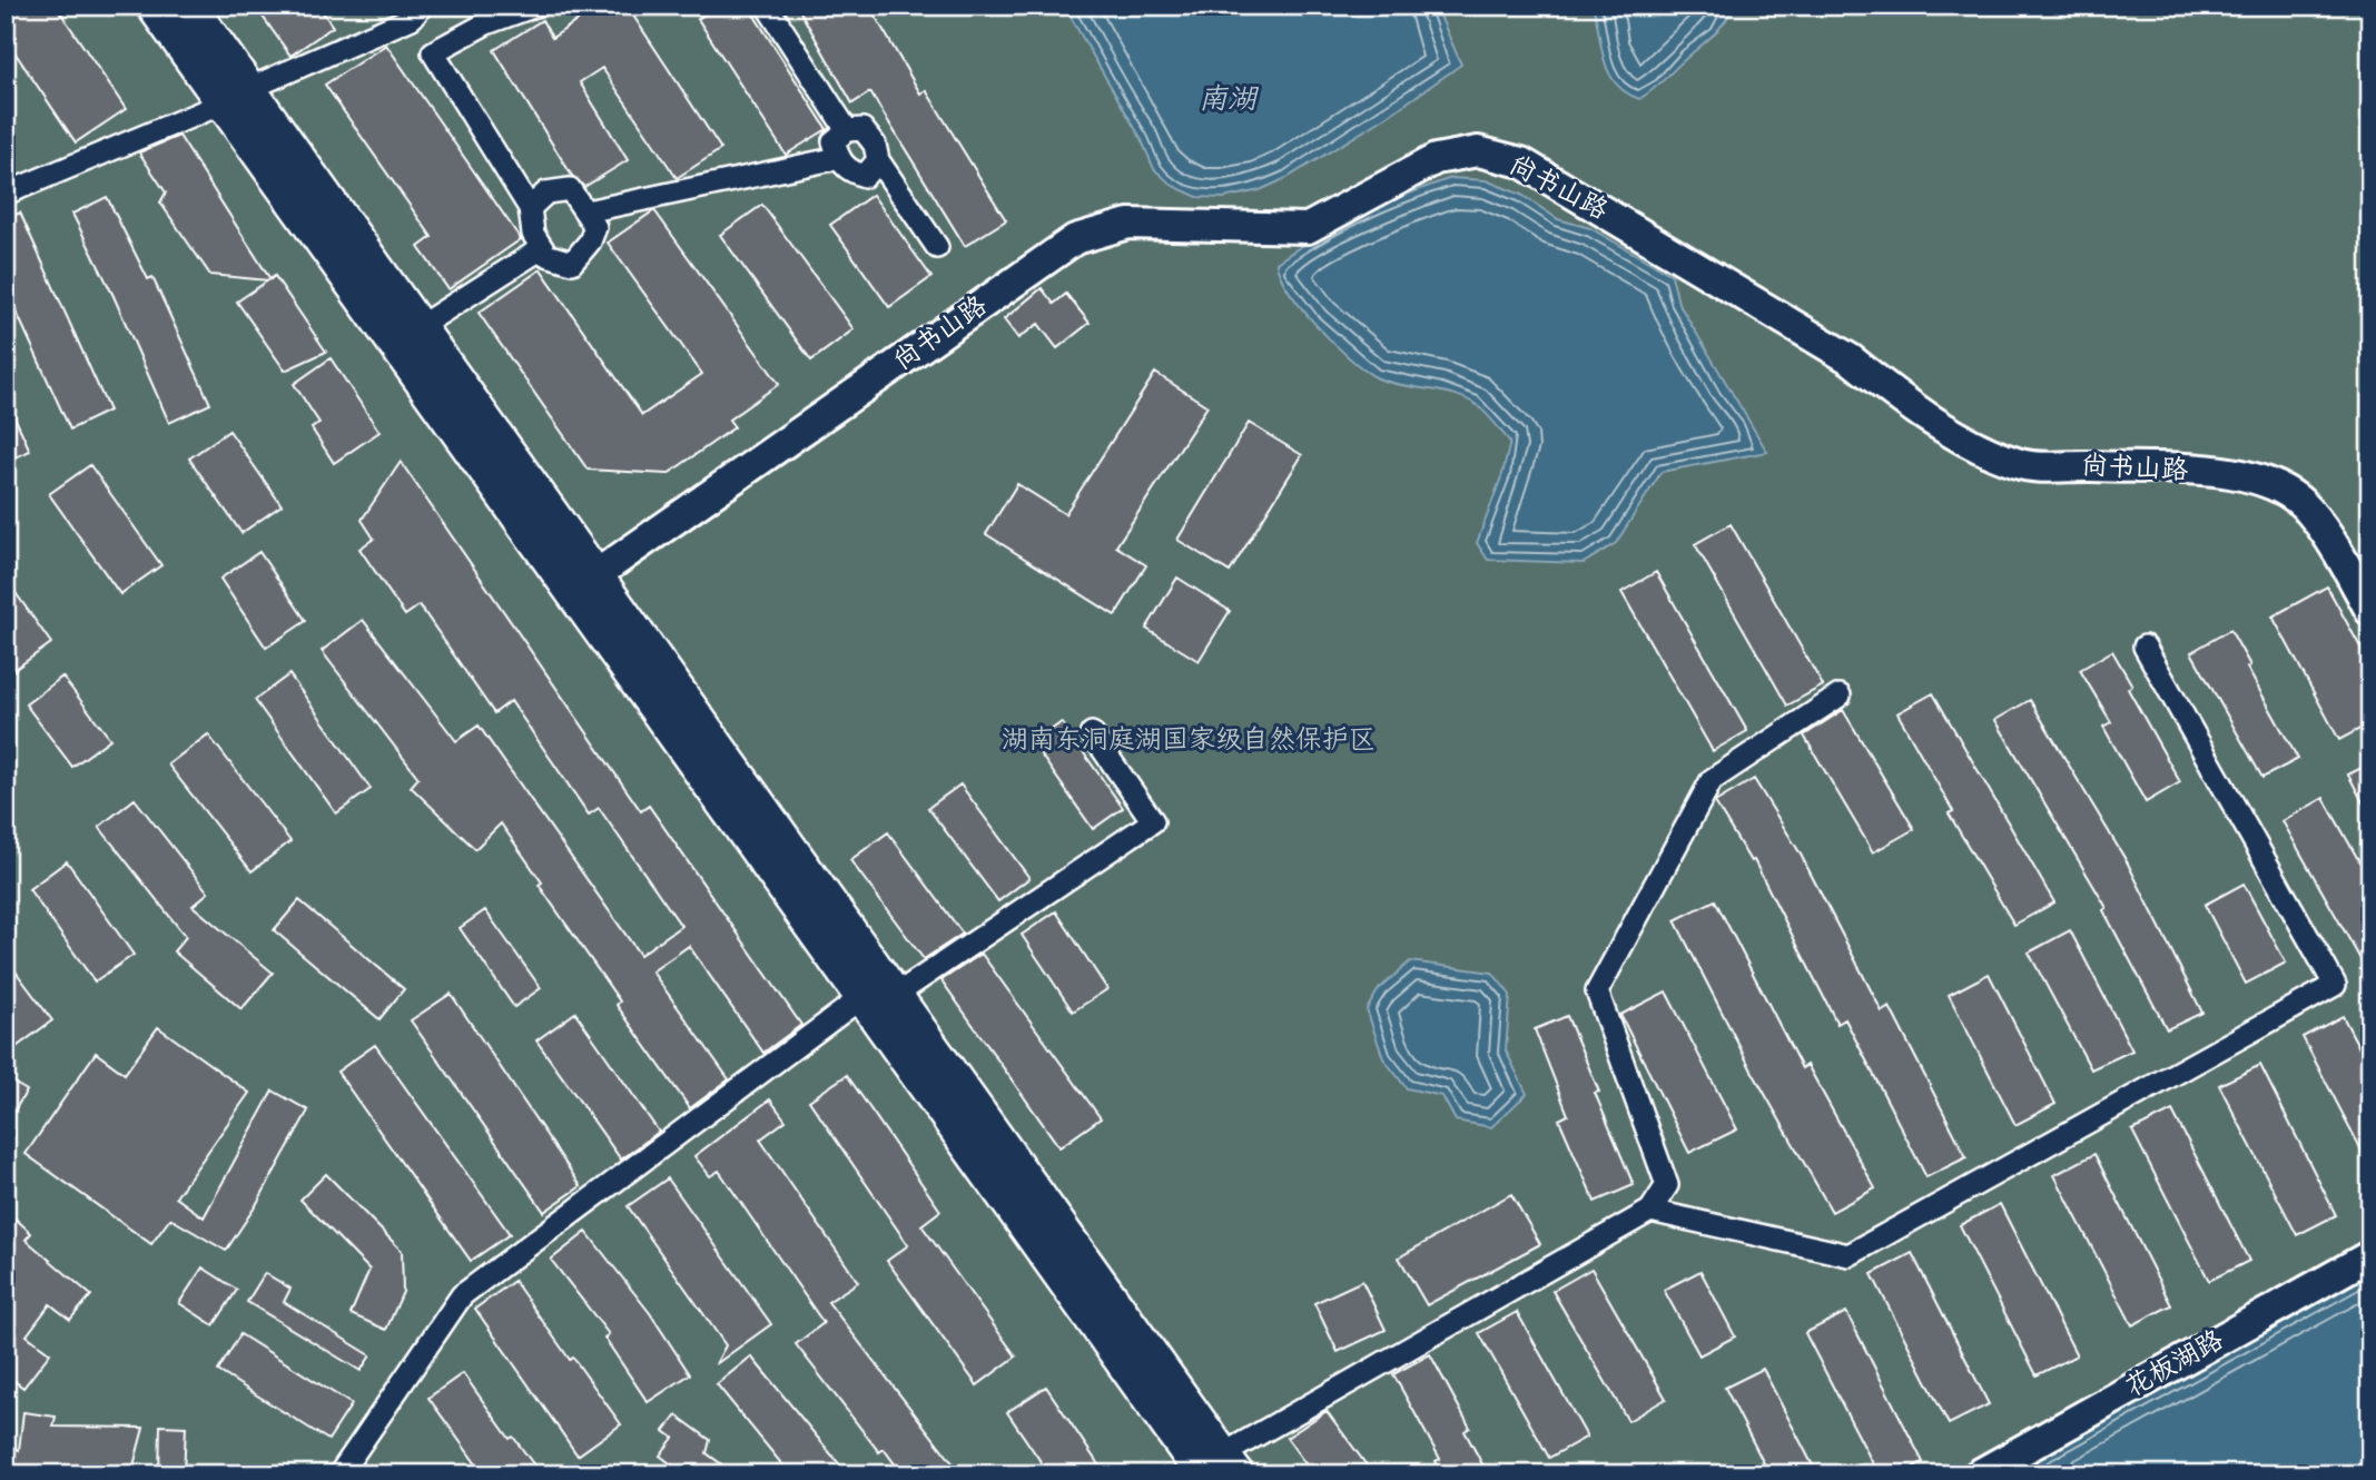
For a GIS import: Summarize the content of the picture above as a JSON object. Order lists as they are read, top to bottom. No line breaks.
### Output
{"streets":{"street":["尚书山路","花板湖路"]},"water":["南湖"],"parks":["湖南东洞庭湖国家级自然保护区"]}
